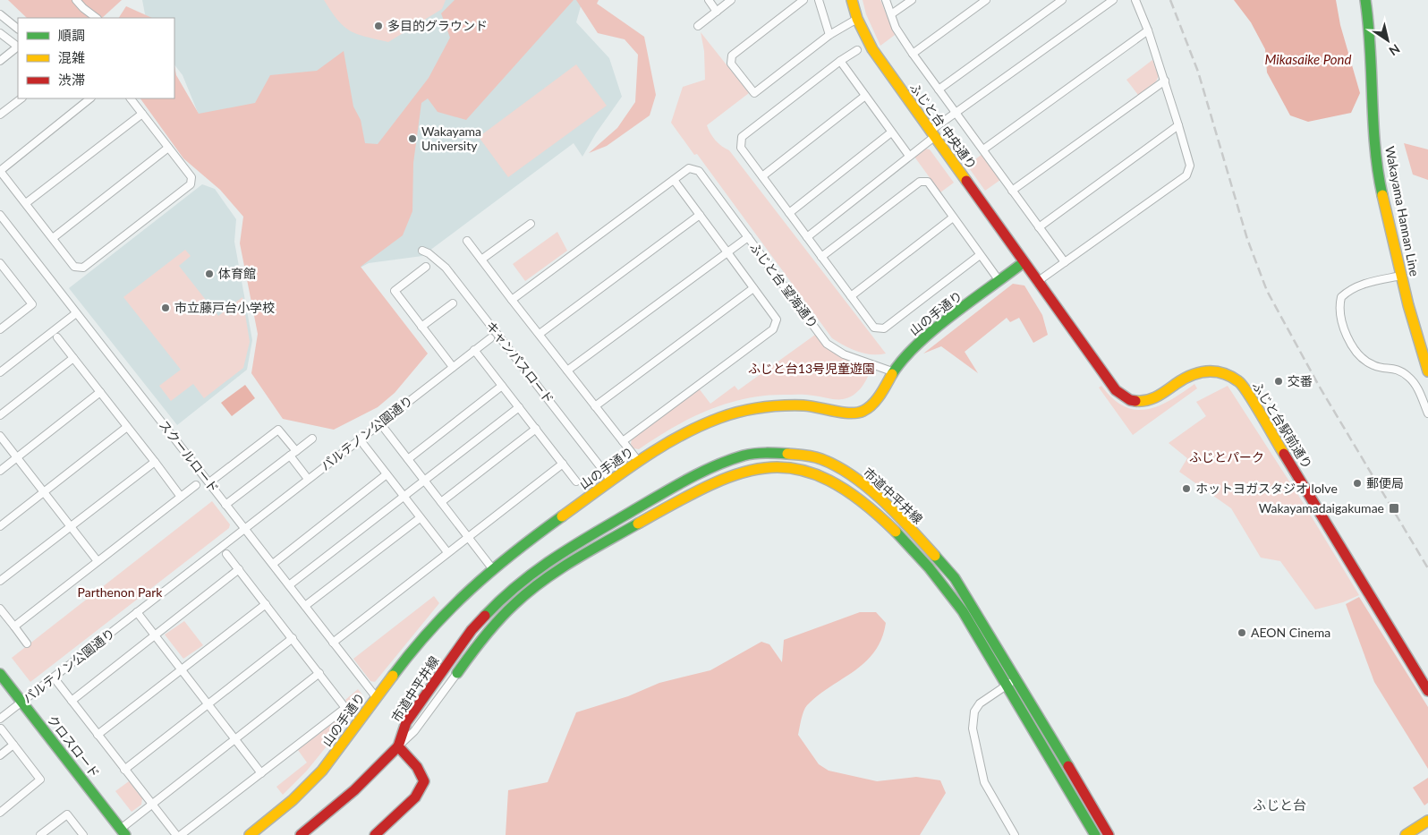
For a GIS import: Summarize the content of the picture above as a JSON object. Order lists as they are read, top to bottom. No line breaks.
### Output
{"streets":{"main road":["ふじと台 中央通り","Wakayama Hannan Line","山の手通り","ふじと台駅前通り","市道中平井線","クロスロード"],"street":["ふじと台 望海通り","キャンパスロード","パルテノン公園通り","スクールロード"]},"crossings":[["ふじと台 中央通り","山の手通り"],["ふじと台 望海通り","山の手通り"],["山の手通り","キャンパスロード"],["山の手通り","スクールロード"],["パルテノン公園通り","スクールロード"],["パルテノン公園通り","クロスロード"]],"districts":["ふじと台"],"water":["Mikasaike Pond"],"parks":["ふじと台13号児童遊園","ふじとパーク","Parthenon Park"],"places":{"other":["多目的グラウンド","Wakayama University","体育館","市立藤戸台小学校","交番","郵便局","ホットヨガスタジオ loIve","AEON Cinema"],"transit":["Wakayamadaigakumae"]},"legend":["順調","混雑","渋滞"],"north":"bottom right"}
